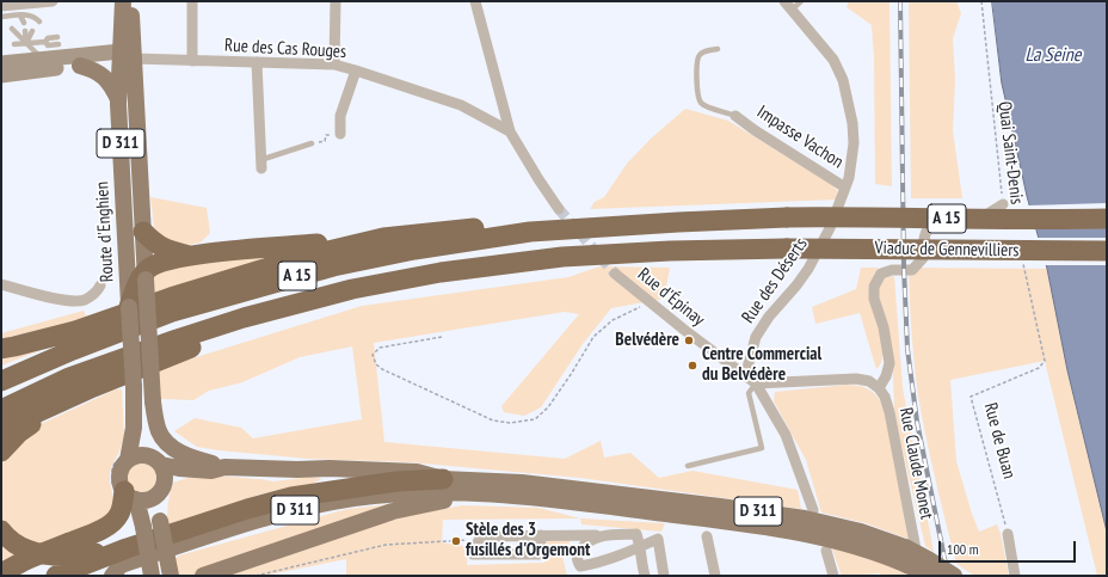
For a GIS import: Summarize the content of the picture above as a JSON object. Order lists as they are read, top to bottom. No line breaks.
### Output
{"streets":{"highway":["A 15","Viaduc de Gennevilliers"],"main road":["D 311","Route d'Enghien"],"street":["Rue des Cas Rouges","Impasse Vachon","Rue des Déserts","Rue d'Épinay","Rue Claude Monet"],"path":["Quai Saint-Denis","Rue de Buan"]},"crossings":[["Rue des Cas Rouges","Route d'Enghien"],["Impasse Vachon","Rue des Déserts"],["D 311","Route d'Enghien"],["A 15","Viaduc de Gennevilliers"],["Rue des Déserts","Rue d'Épinay"]],"water":["La Seine"],"places":["Belvédère","Centre Commercial du Belvédère","Stèle des 3 fusillés d'Orgemont"],"scale_bar":"100 m"}
